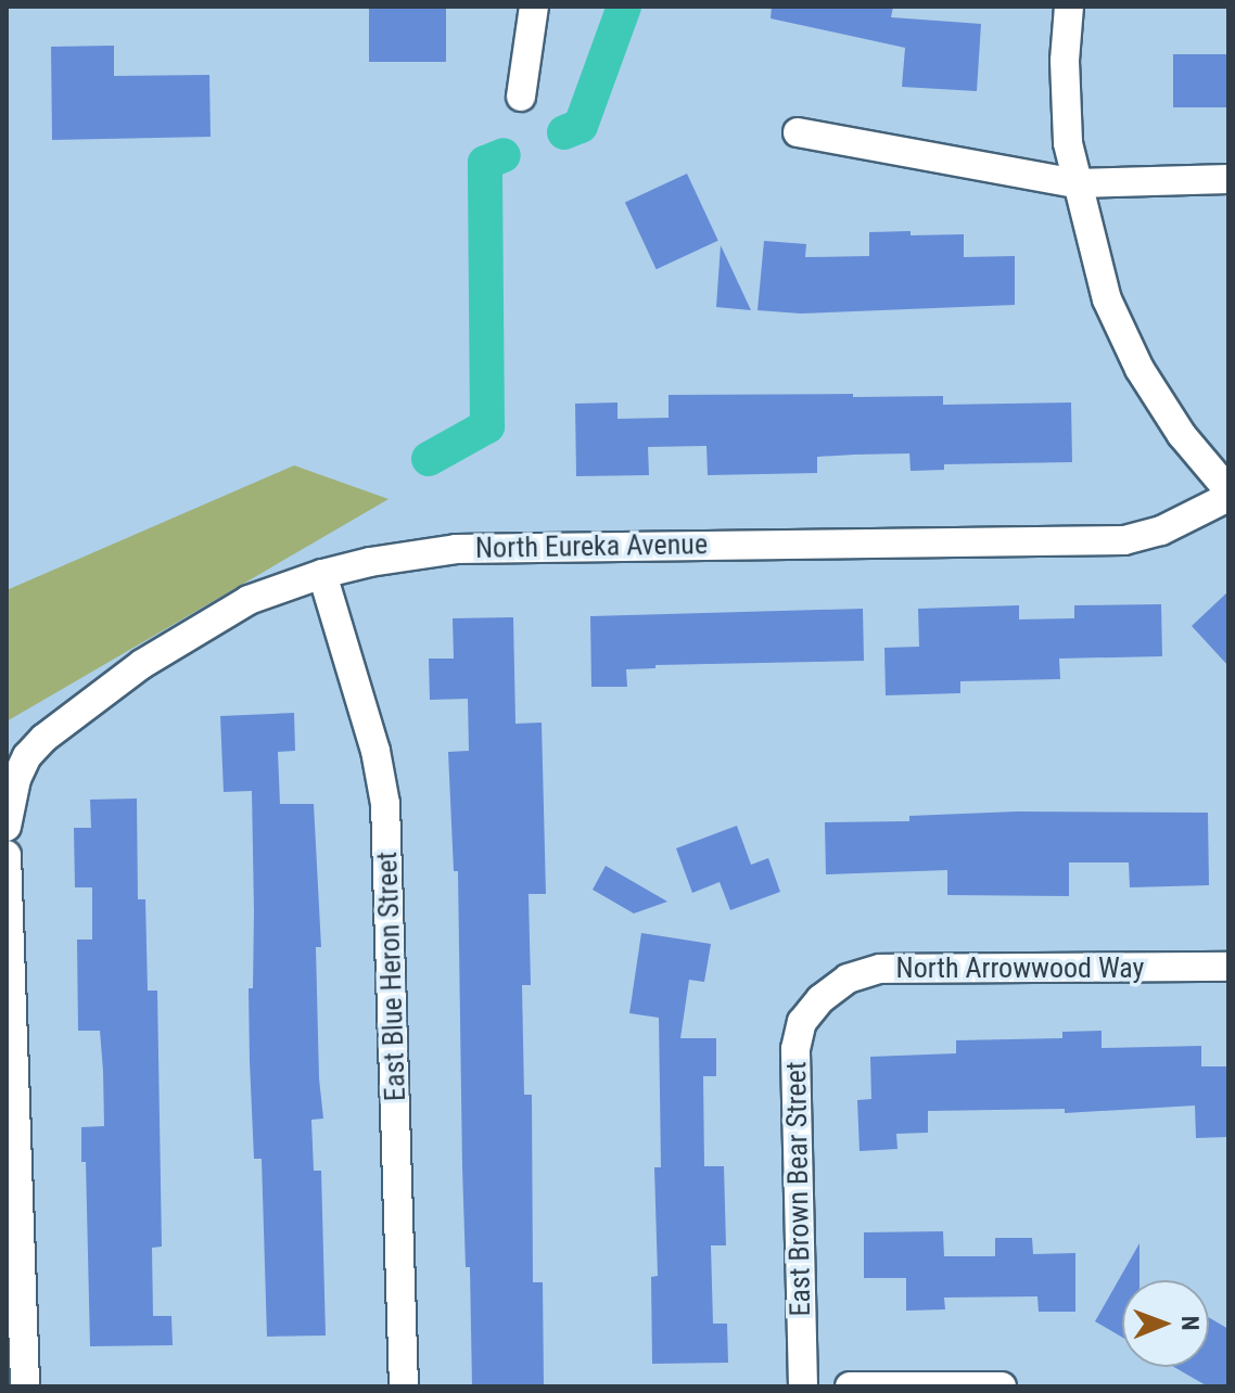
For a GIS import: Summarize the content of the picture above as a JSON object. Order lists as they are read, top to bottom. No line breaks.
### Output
{"streets":{"street":["North Eureka Avenue","North Arrowwood Way","East Blue Heron Street","East Brown Bear Street"]},"crossings":[["North Eureka Avenue","East Blue Heron Street"],["North Arrowwood Way","East Brown Bear Street"]],"north":"right"}
